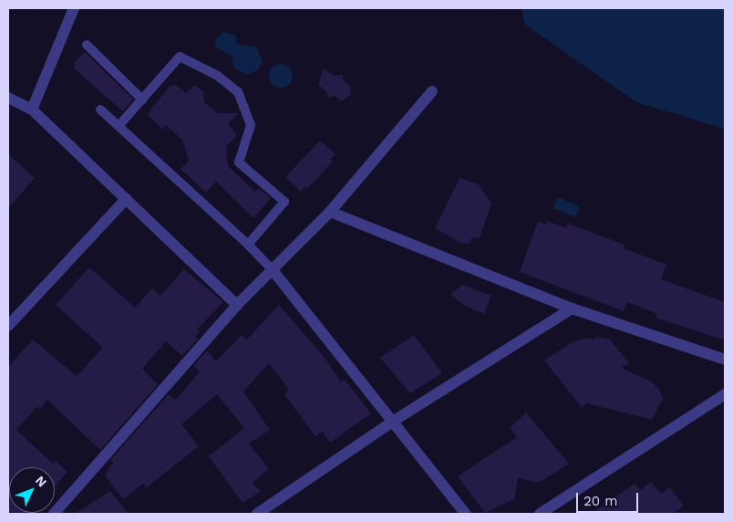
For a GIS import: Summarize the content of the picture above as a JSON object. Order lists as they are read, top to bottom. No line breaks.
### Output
{"scale_bar":"20 m","north":"top right"}
